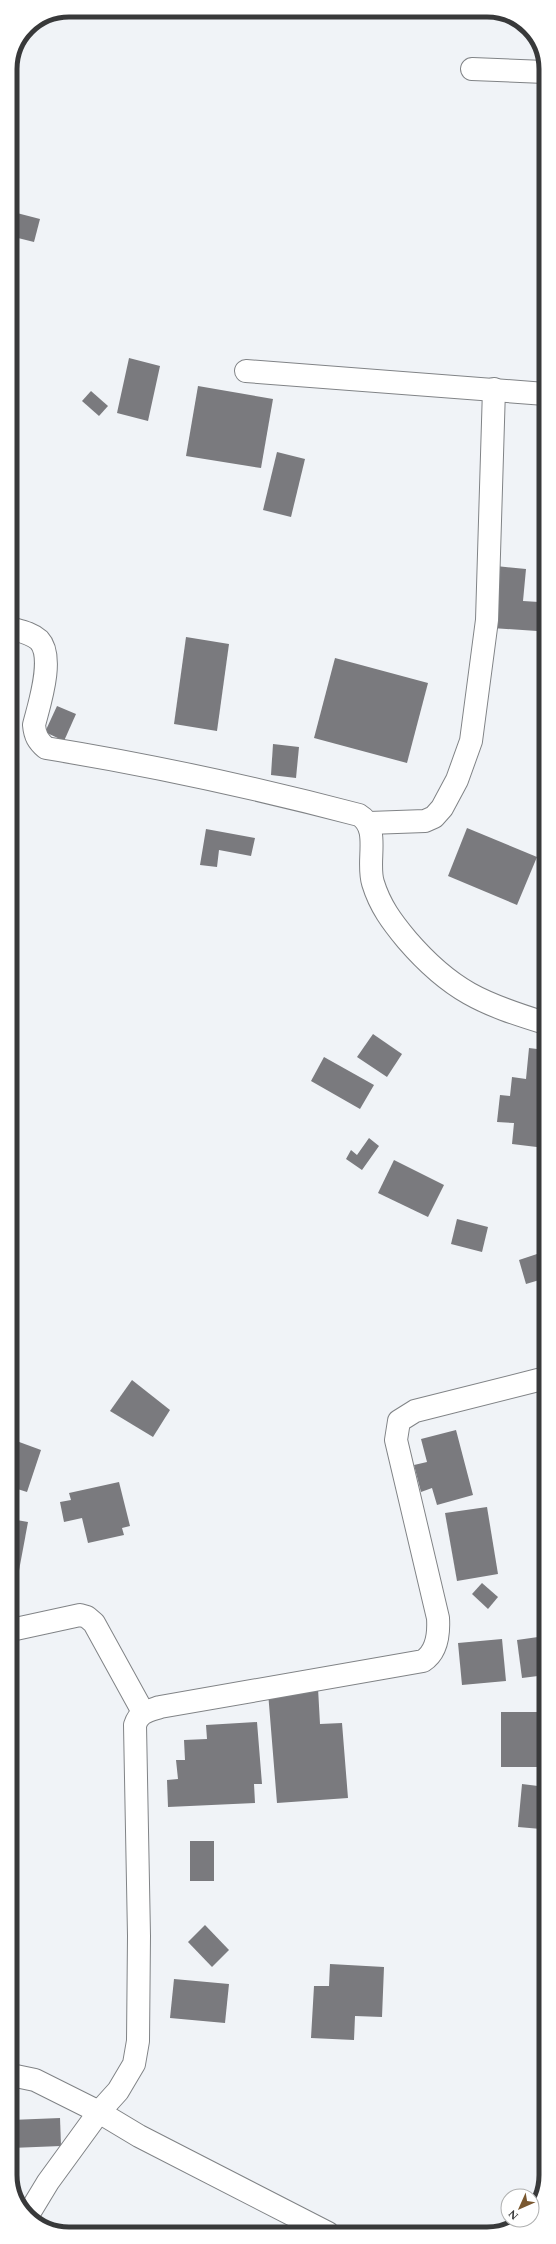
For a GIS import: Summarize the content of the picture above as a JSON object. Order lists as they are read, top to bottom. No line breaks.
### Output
{"north":"bottom left"}
